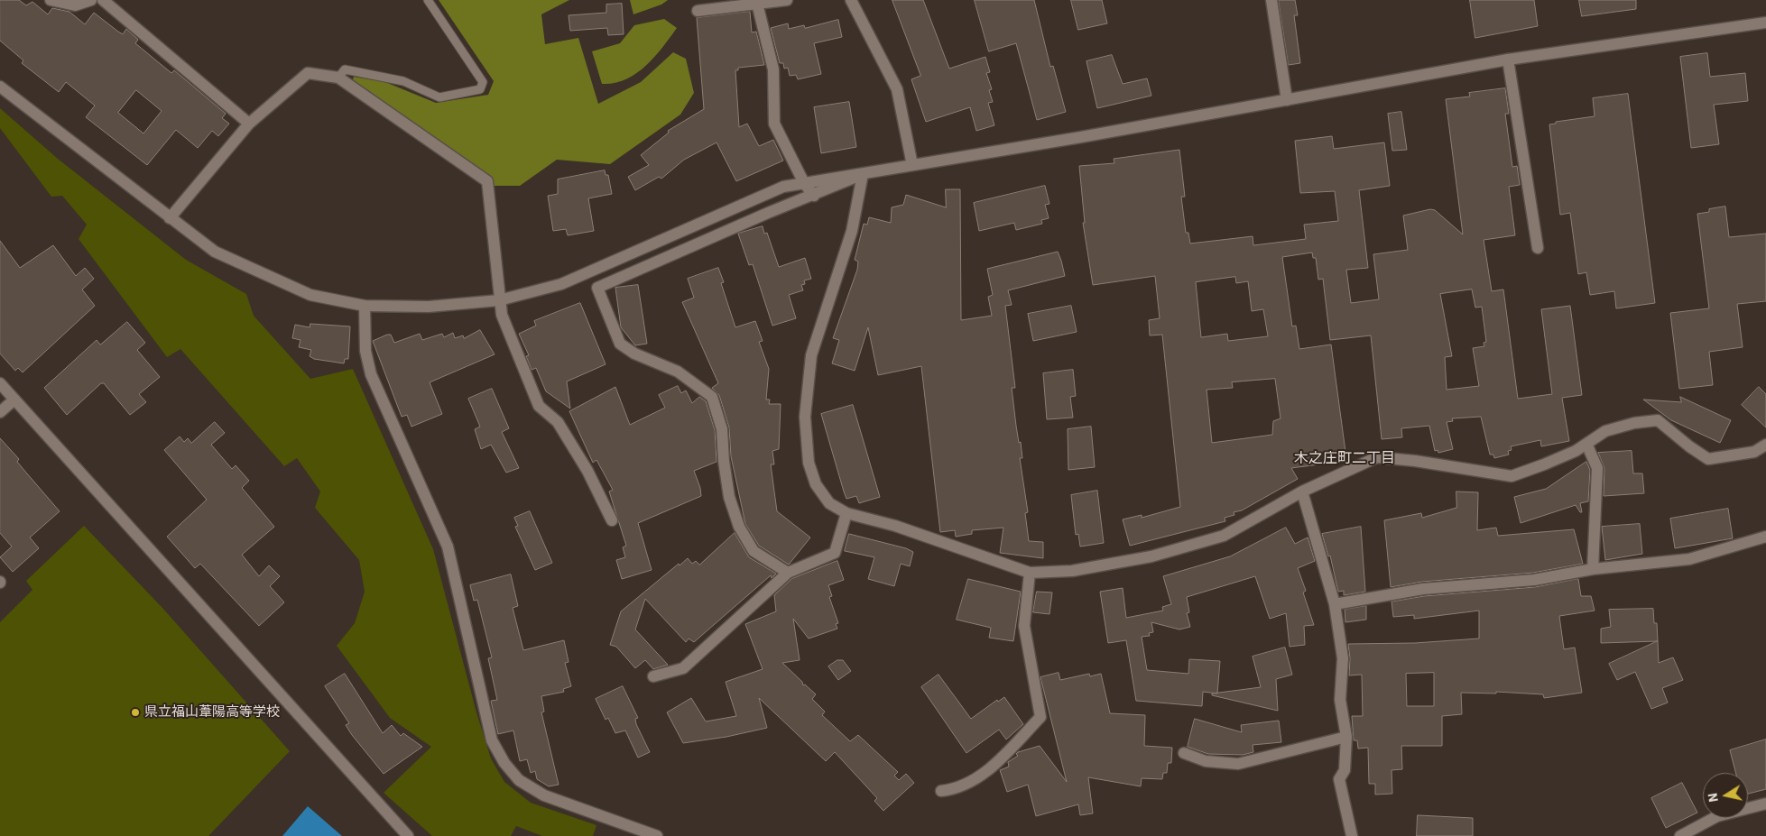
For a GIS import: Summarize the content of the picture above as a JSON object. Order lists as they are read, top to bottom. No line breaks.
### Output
{"districts":["木之庄町二丁目"],"places":["県立福山葦陽高等学校"],"north":"left"}
